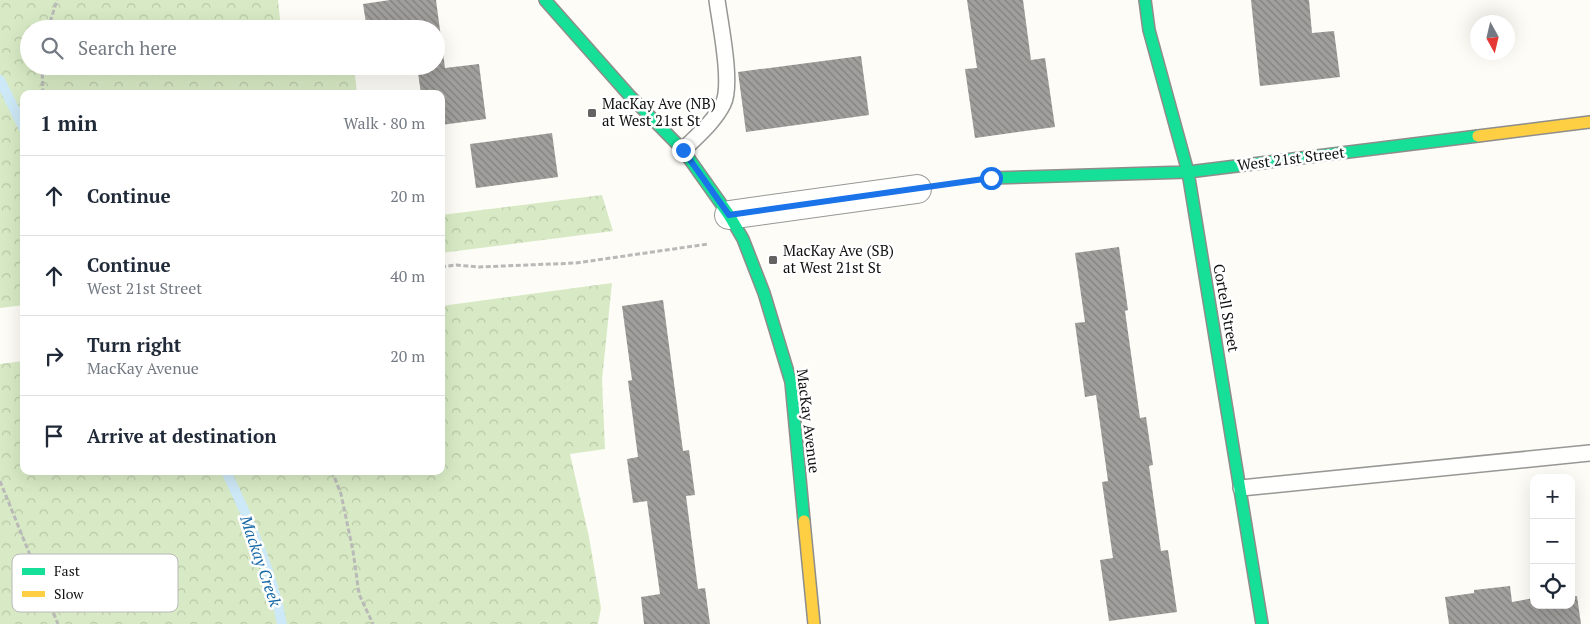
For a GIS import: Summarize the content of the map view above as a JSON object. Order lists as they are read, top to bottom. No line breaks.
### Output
{"streets":{"street":["West 21st Street","Cortell Street","MacKay Avenue"]},"crossings":[["West 21st Street","Cortell Street"]],"water":["Mackay Creek"],"places":{"transit":["MacKay Ave (NB) at West 21st St","MacKay Ave (SB) at West 21st St"]},"legend":["Fast","Slow"],"north":"bottom","page":{"search":"Search here","heading":["1 min","Walk · 80 m"],"list":[["Continue","20 m"],["Continue","West 21st Street","40 m"],["Turn right","MacKay Avenue","20 m"],"Arrive at destination"],"map_buttons":["+","−"]}}
